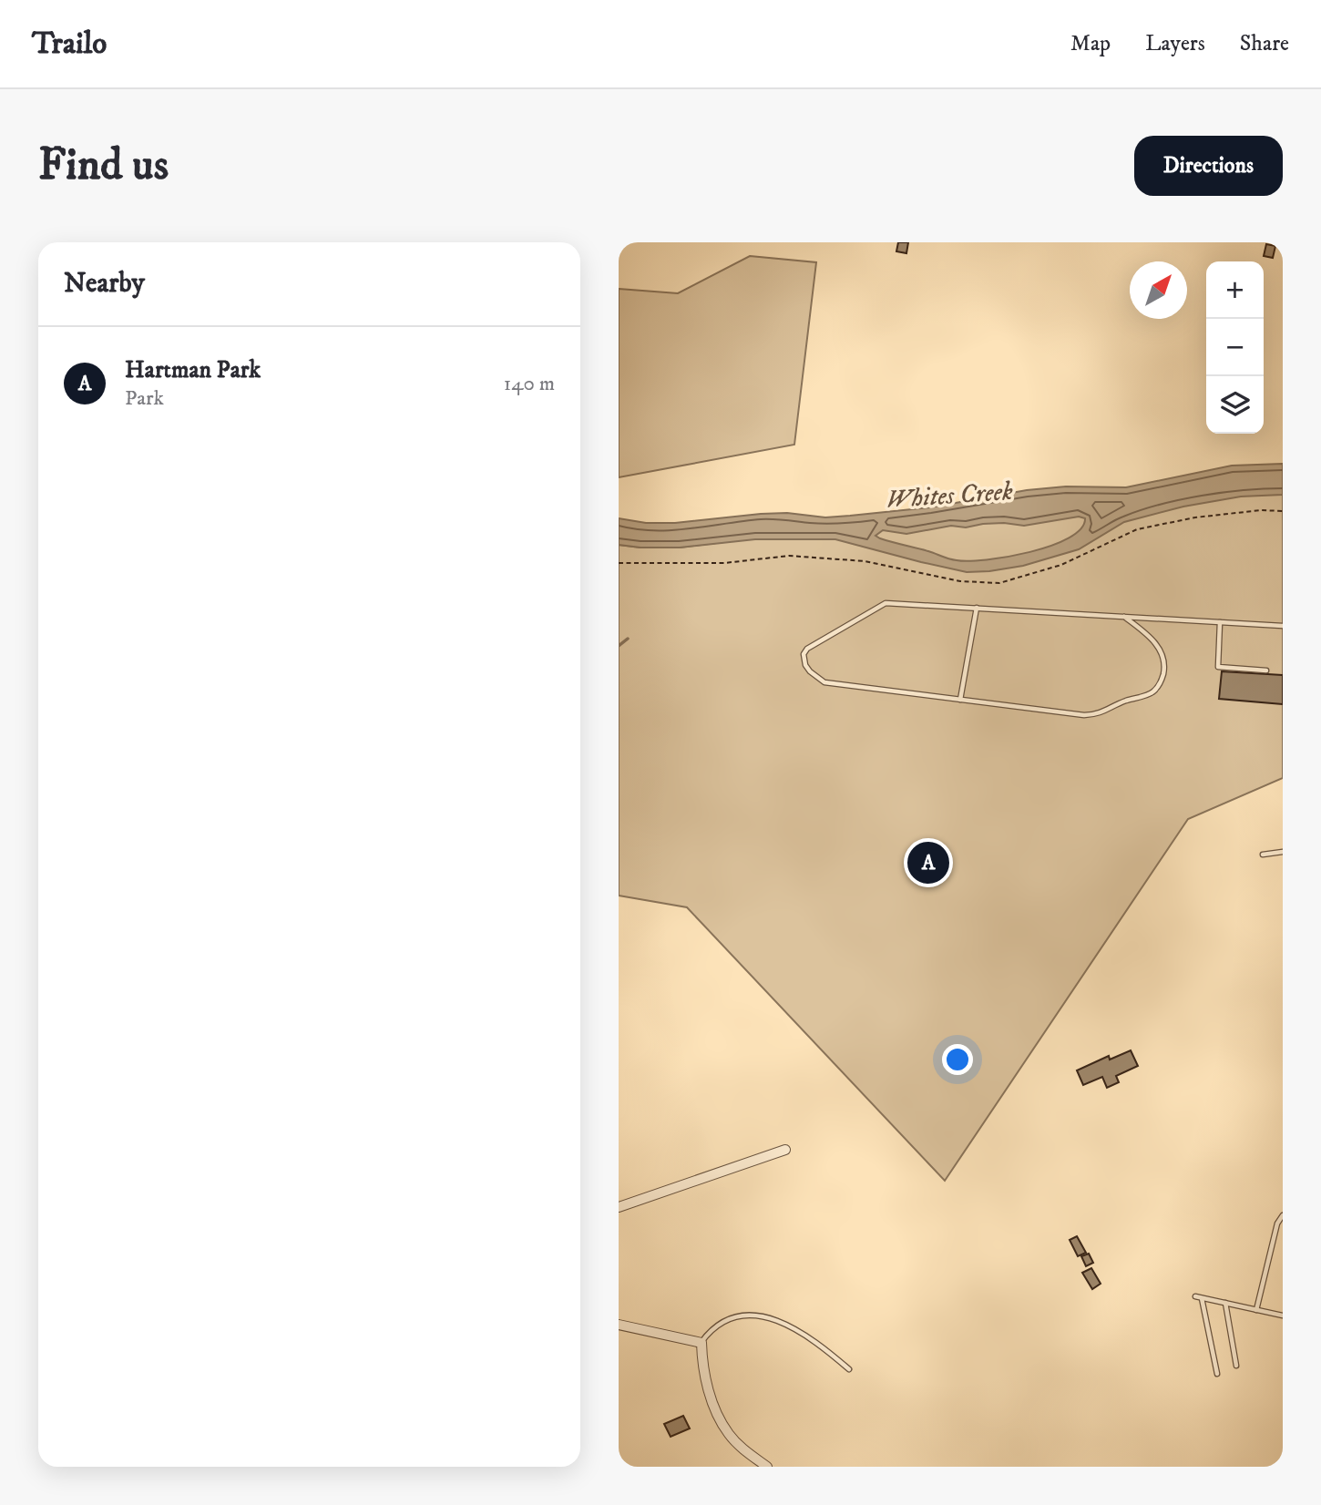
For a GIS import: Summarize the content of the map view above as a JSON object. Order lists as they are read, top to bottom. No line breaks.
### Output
{"water":["Whites Creek"],"north":"top right","page":{"header":"Trailo","nav":["Map","Layers","Share"],"buttons":"Directions","title":"Find us","heading":"Nearby","map_buttons":["+","−"],"list":[{"mark":"A","name":"Hartman Park","note":"Park","value":"140 m"}],"pins":"A"}}
